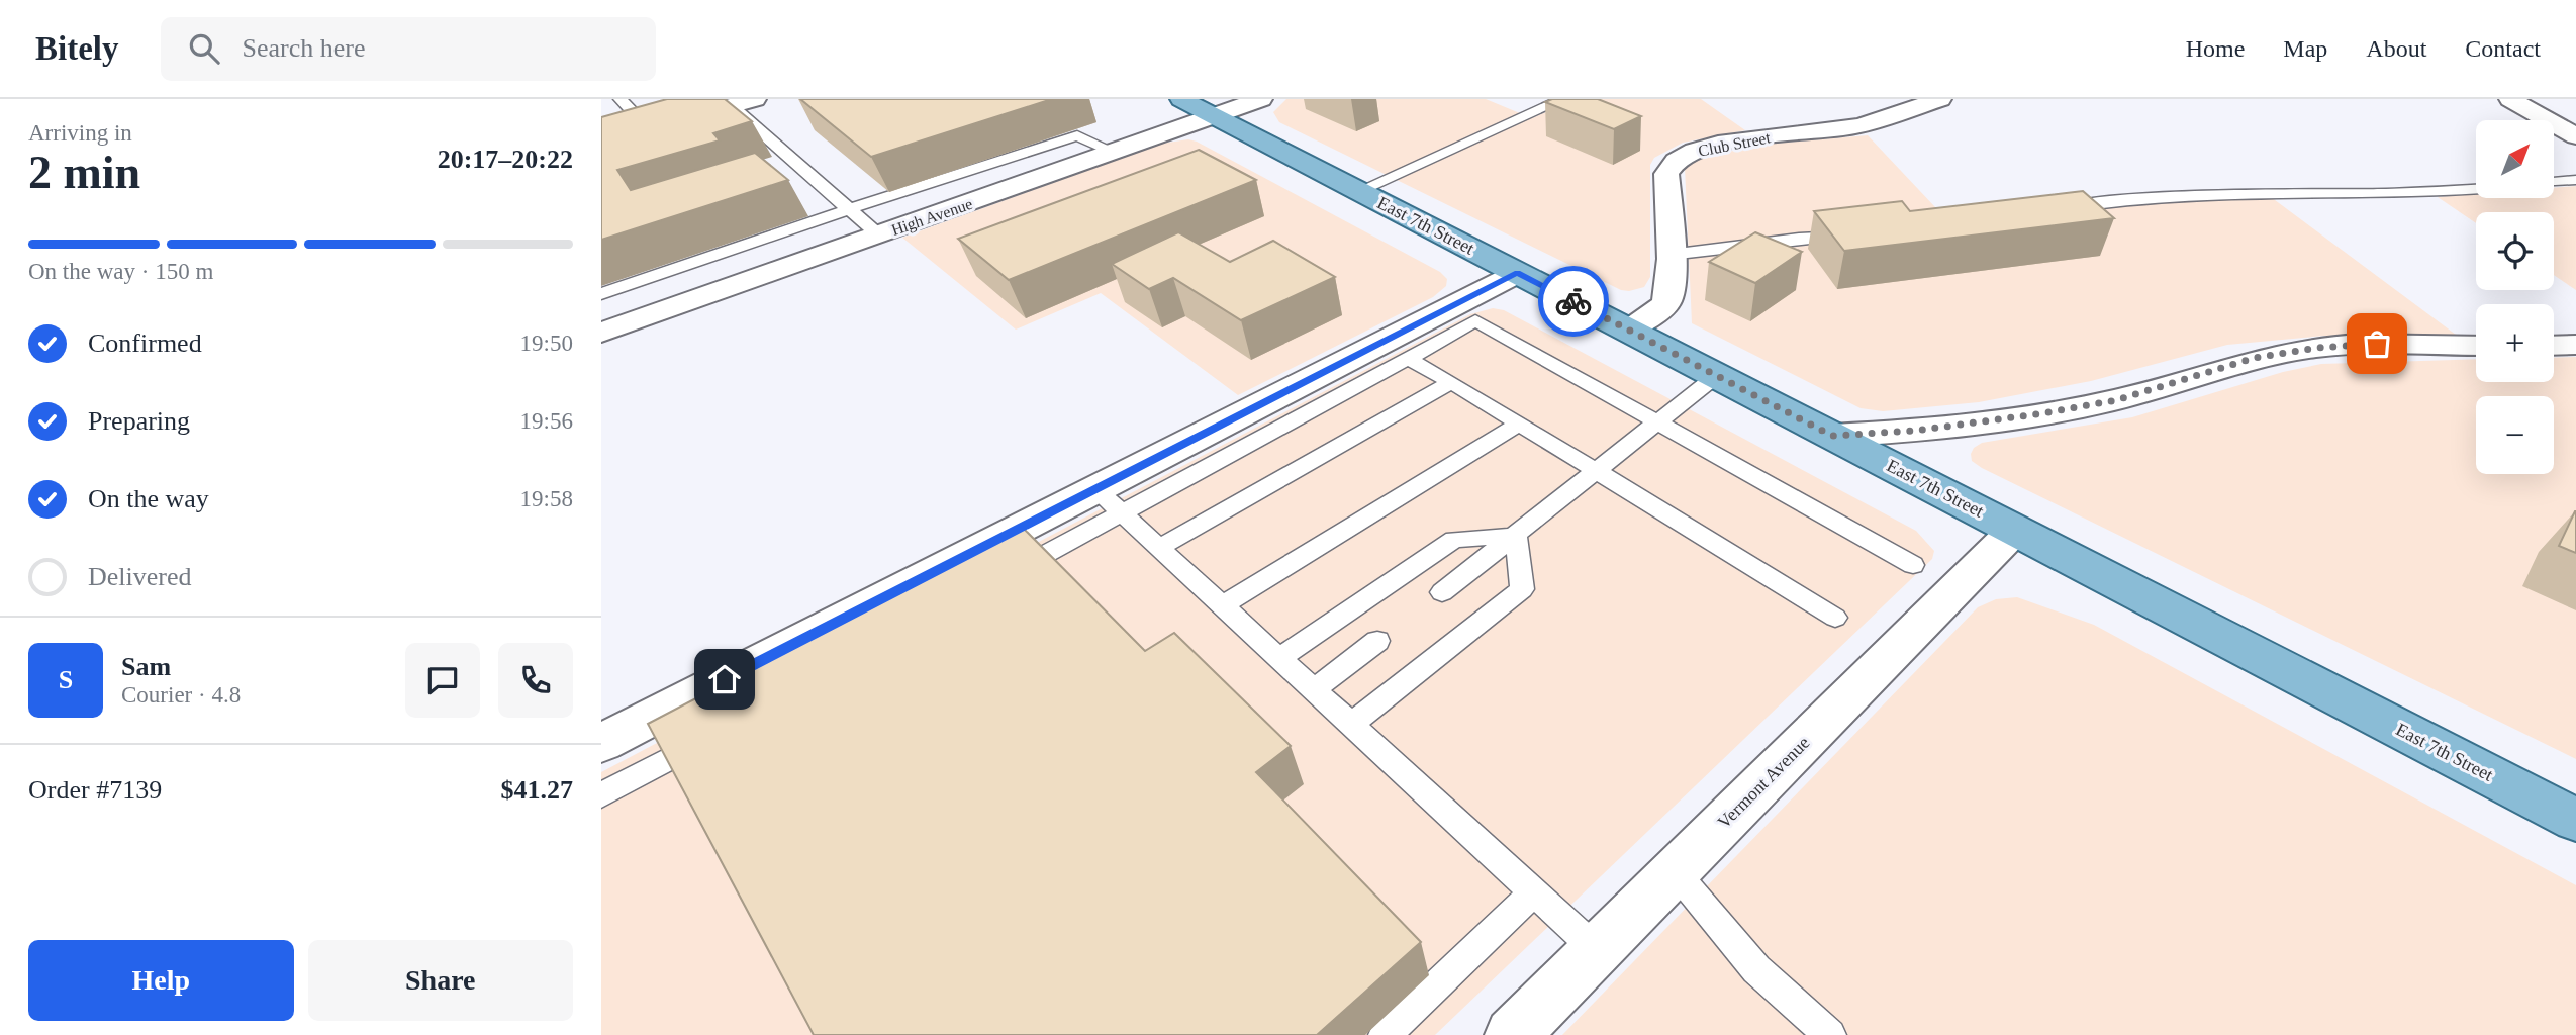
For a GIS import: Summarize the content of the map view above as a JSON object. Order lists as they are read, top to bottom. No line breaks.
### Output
{"streets":{"main road":["East 7th Street"],"street":["Club Street","High Avenue","Vermont Avenue"]},"crossings":[["Club Street","East 7th Street"],["High Avenue","East 7th Street"],["East 7th Street","Vermont Avenue"]],"north":"top right","page":{"header":"Bitely","search":"Search here","nav":["Home","Map","About","Contact"],"heading":["2 min","Arriving in","20:17–20:22"],"panel":["Sam","Courier · 4.8","Order #7139","$41.27"],"map_buttons":["+","−"],"bar":"On the way · 150 m","list":[["Confirmed","19:50"],["Preparing","19:56"],["On the way","19:58"],"Delivered"],"round":"S","buttons":["Help","Share"]}}
